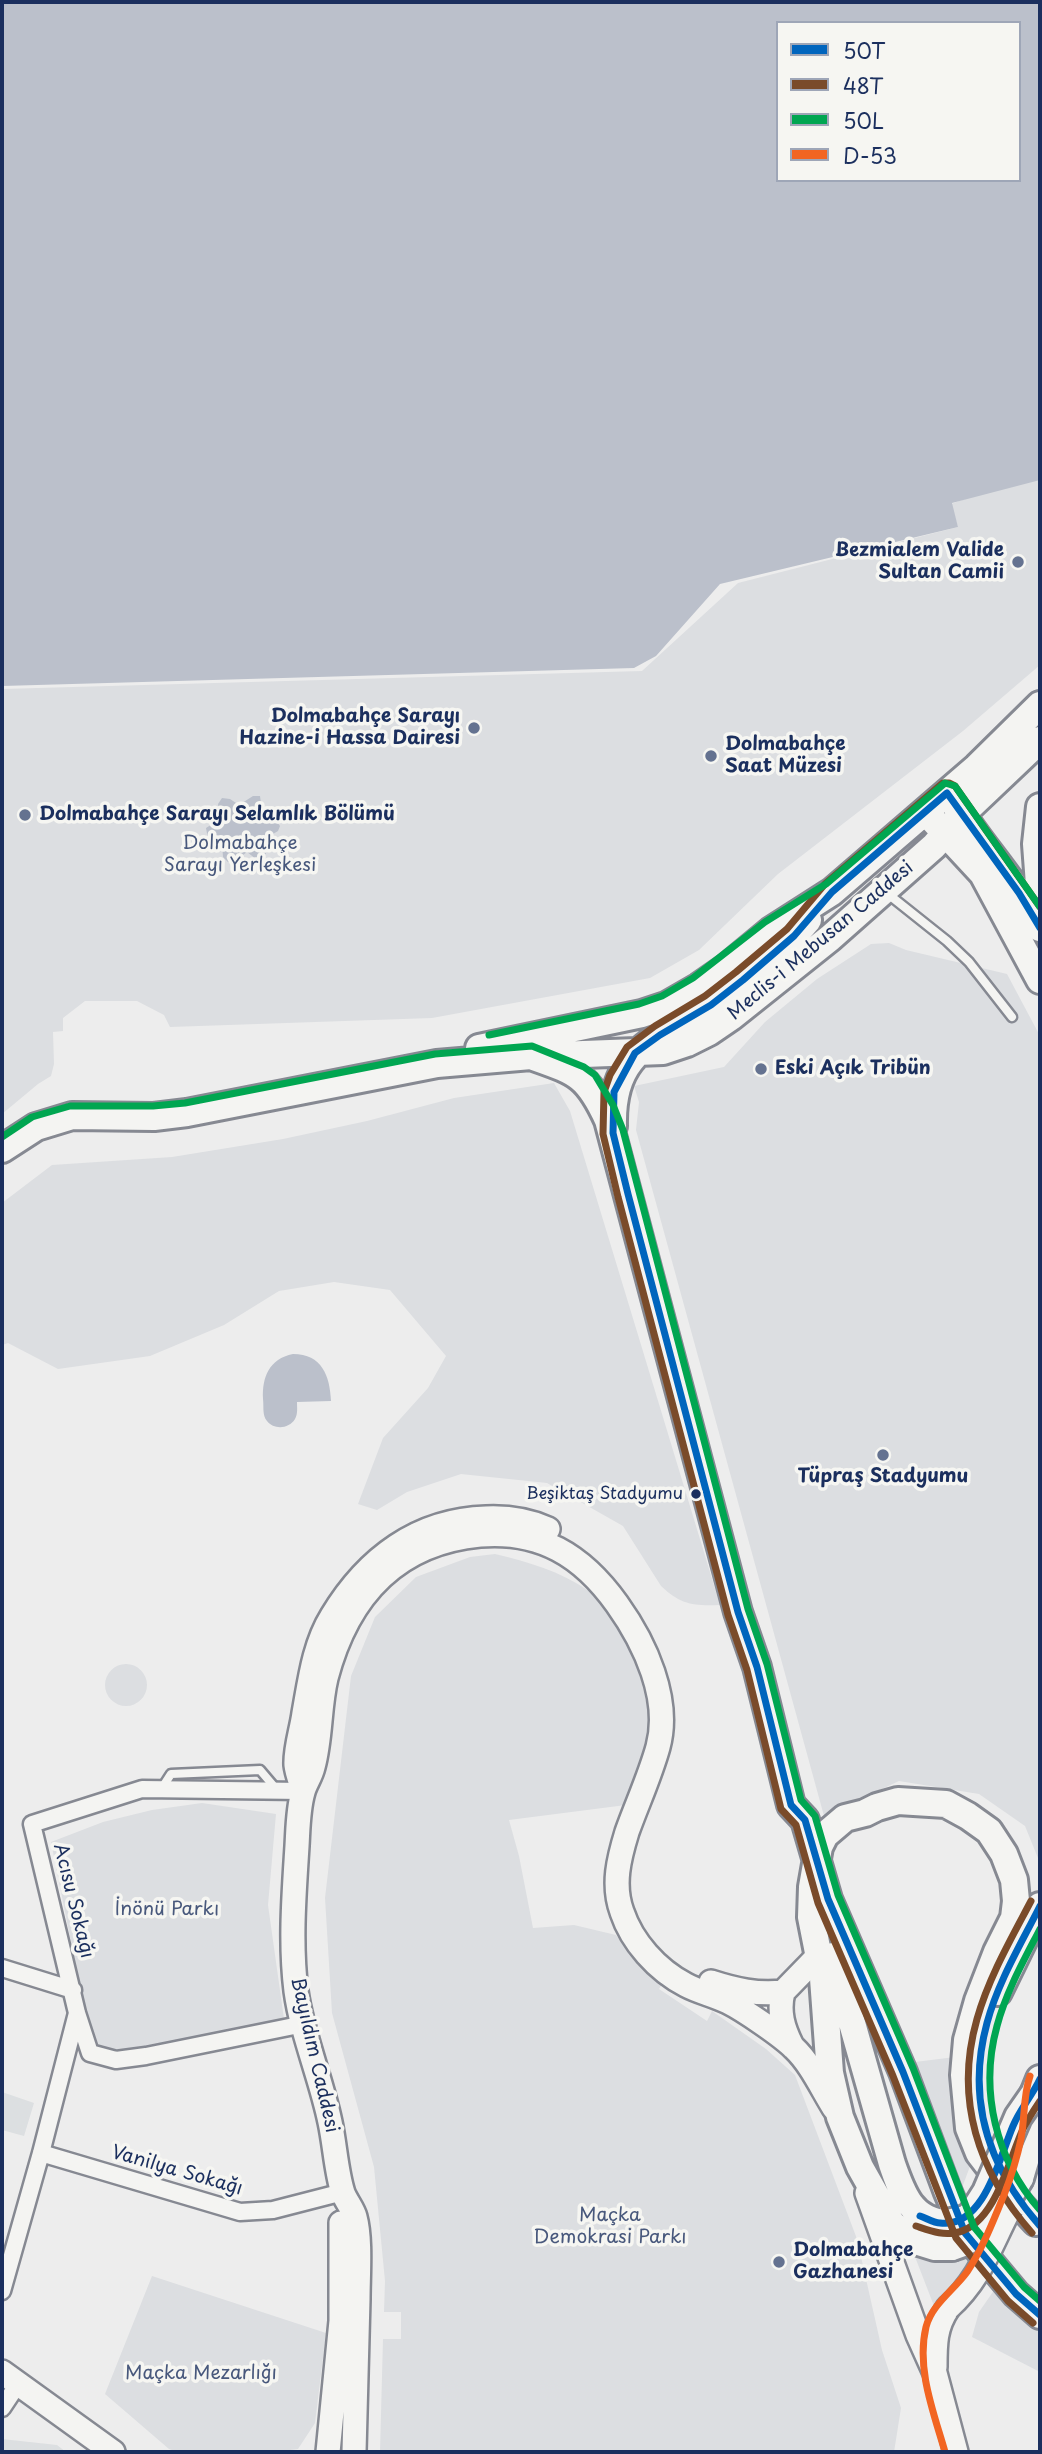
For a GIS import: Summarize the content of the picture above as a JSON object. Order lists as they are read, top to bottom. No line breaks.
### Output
{"streets":{"main road":["Meclis-i Mebusan Caddesi","Bayıldım Caddesi"],"street":["Acısu Sokağı","Vanilya Sokağı"]},"crossings":[["Acısu Sokağı","Bayıldım Caddesi"],["Acısu Sokağı","Vanilya Sokağı"],["Bayıldım Caddesi","Vanilya Sokağı"]],"parks":["Dolmabahçe Sarayı Yerleşkesi","İnönü Parkı","Maçka Demokrasi Parkı","Maçka Mezarlığı"],"places":["Bezmialem Valide Sultan Camii","Dolmabahçe Sarayı Hazine-i Hassa Dairesi","Dolmabahçe Saat Müzesi","Dolmabahçe Sarayı Selamlık Bölümü","Eski Açık Tribün","Tüpraş Stadyumu","Beşiktaş Stadyumu","Dolmabahçe Gazhanesi"],"lines":["transit line 48T","transit line 50L","transit line 50T","transit line D-53"],"legend":["50T","48T","50L","D-53"]}
